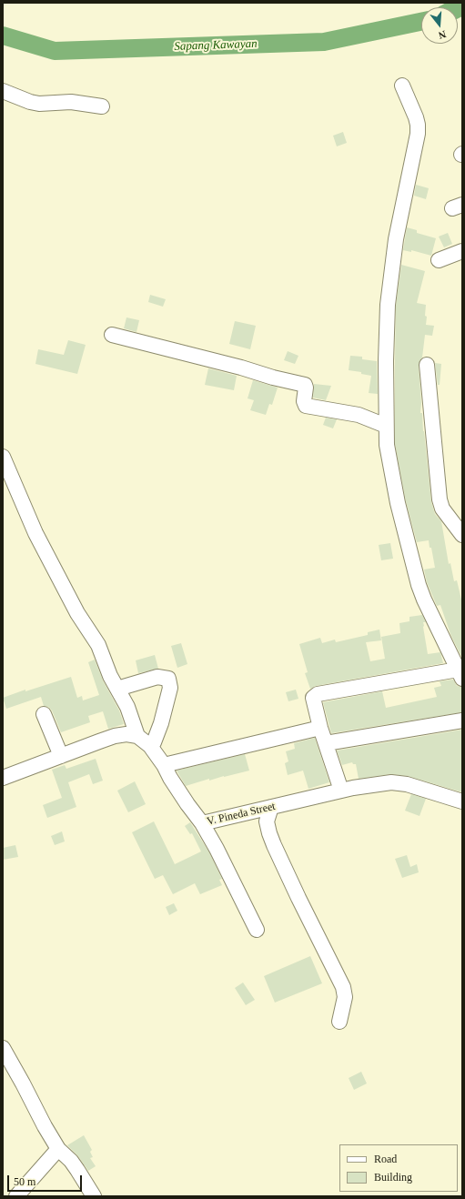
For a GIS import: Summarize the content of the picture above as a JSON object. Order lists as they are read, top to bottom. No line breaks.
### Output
{"streets":{"street":["V. Pineda Street"]},"water":["Sapang Kawayan"],"legend":["Road","Building"],"scale_bar":"50 m","north":"bottom"}
